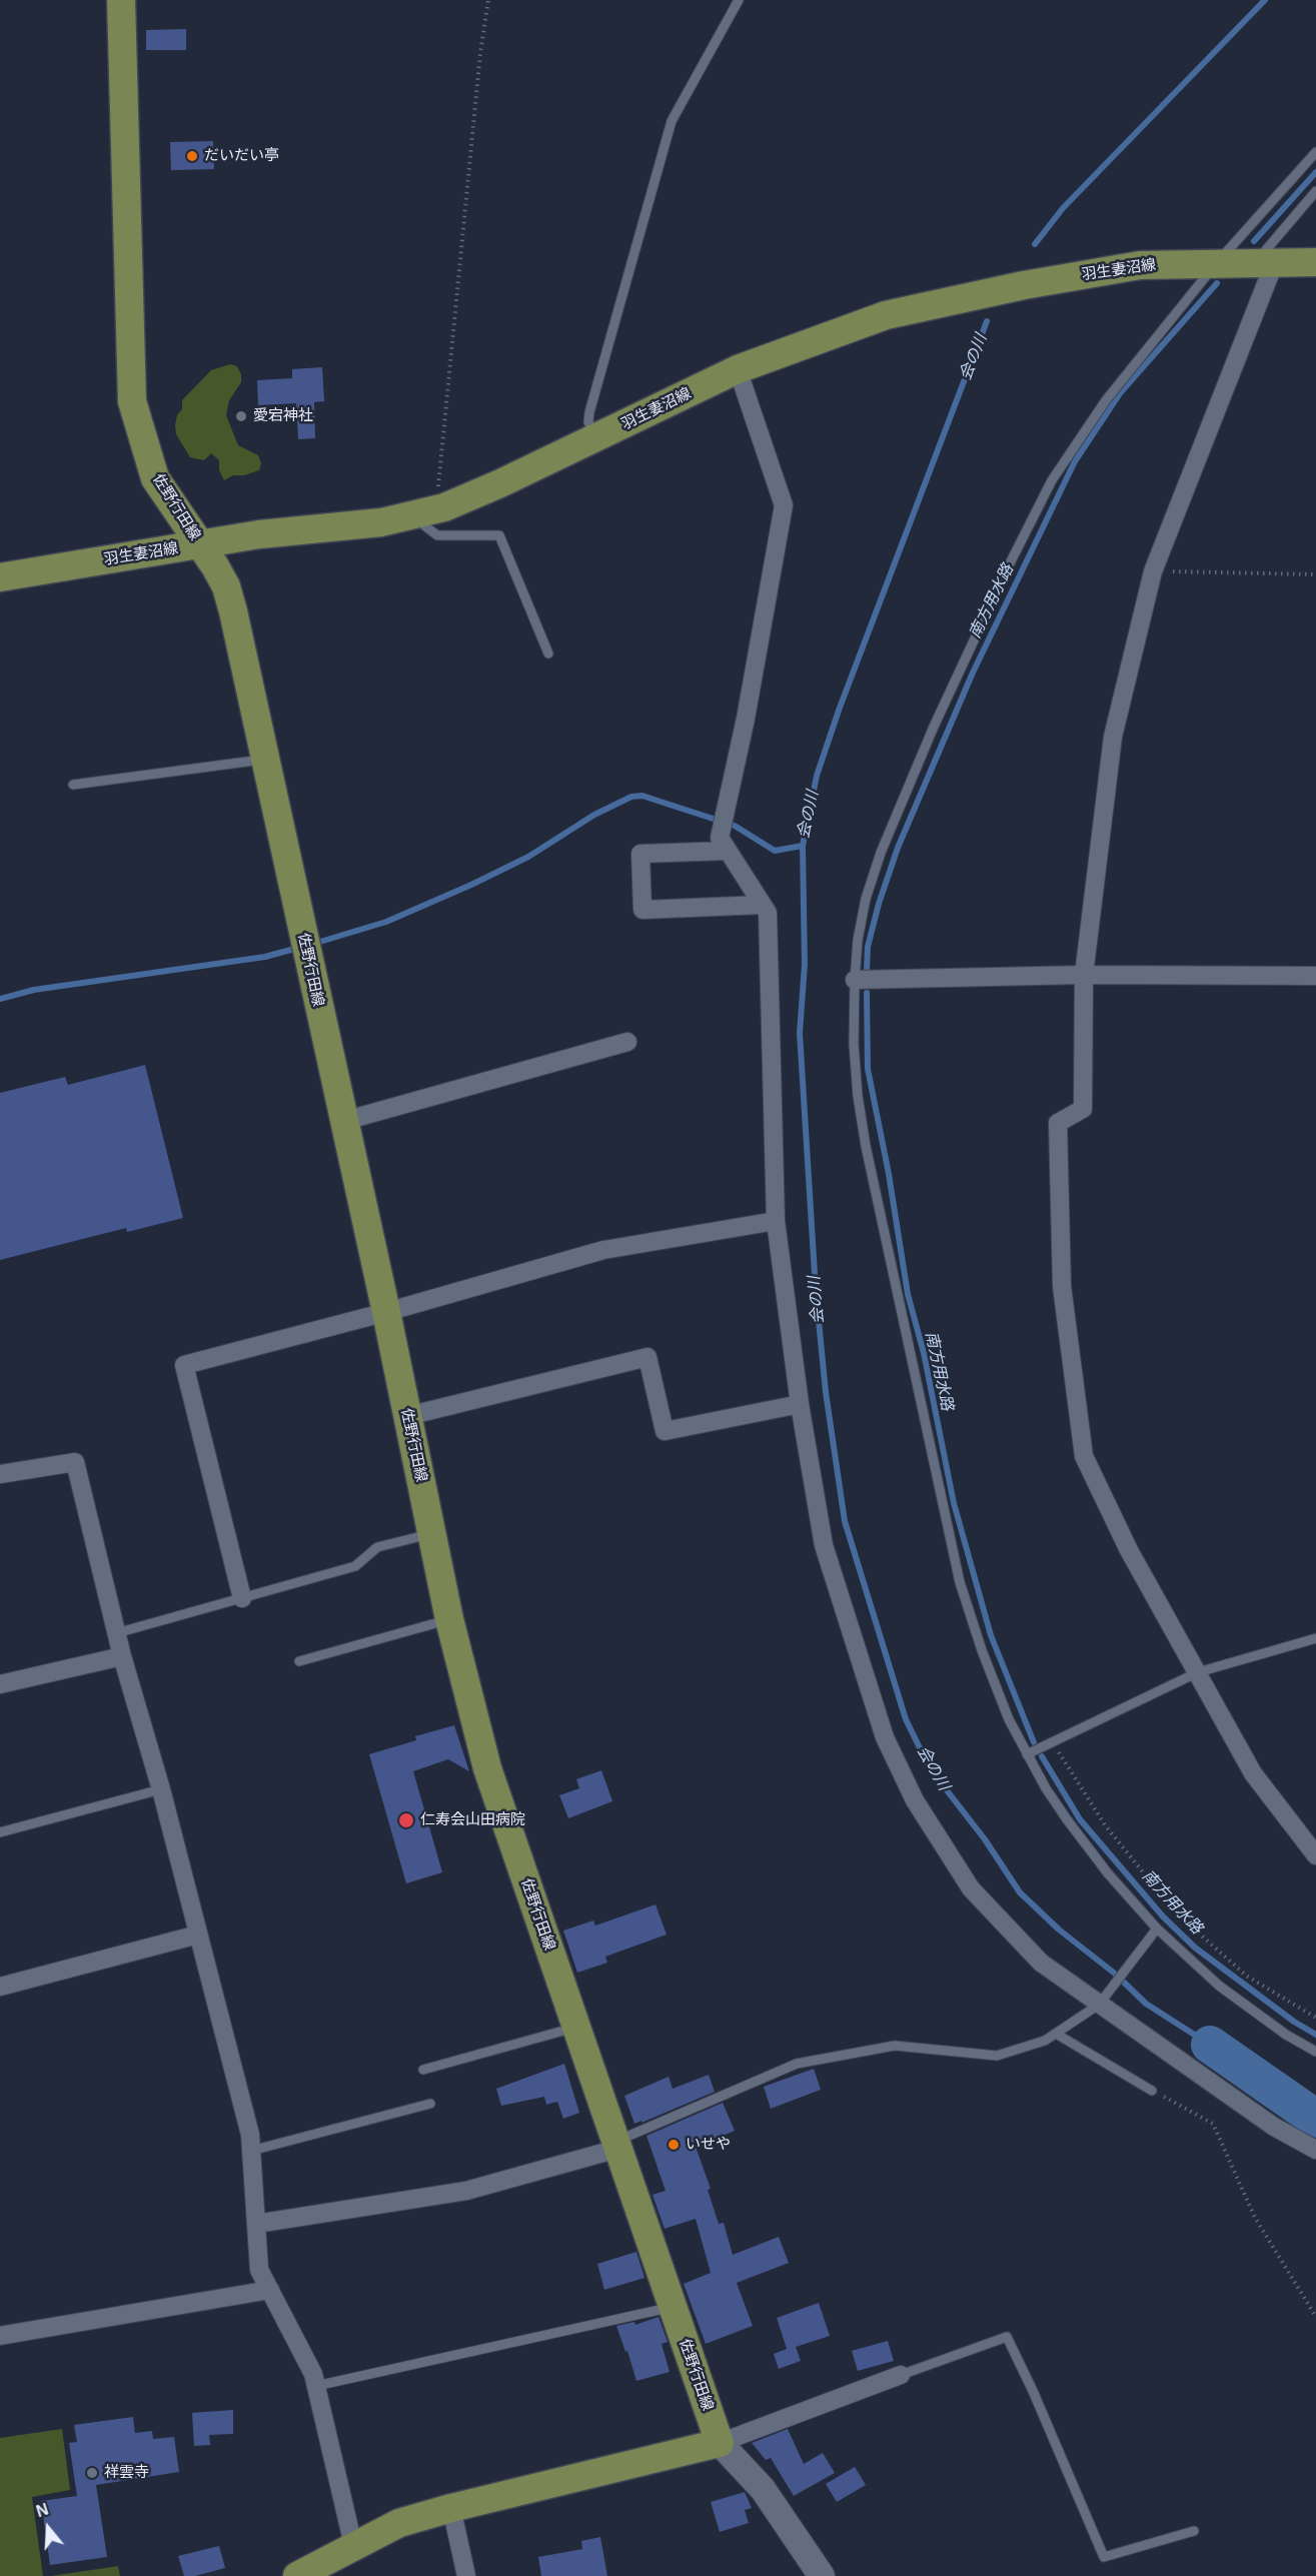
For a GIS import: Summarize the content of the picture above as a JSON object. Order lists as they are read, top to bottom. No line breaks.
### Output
{"streets":{"main road":["羽生妻沼線","佐野行田線"]},"crossings":[["羽生妻沼線","佐野行田線"]],"water":["会の川","南方用水路"],"places":["だいだい亭","愛宕神社","仁寿会山田病院","いせや","祥雲寺"],"north":"top"}
